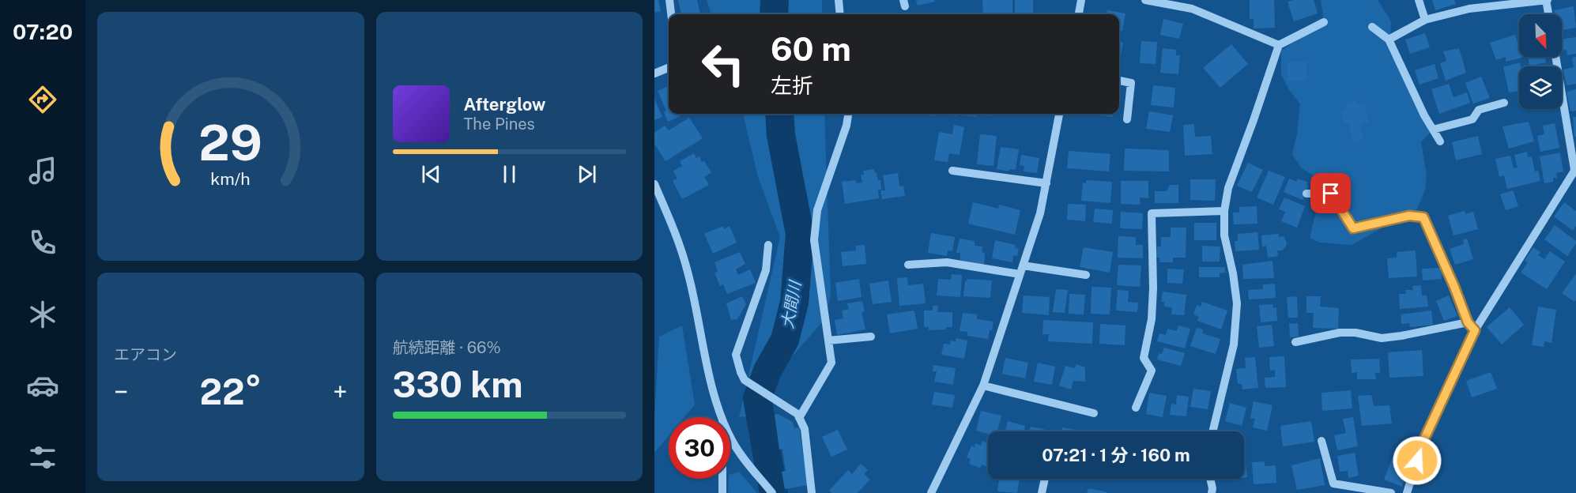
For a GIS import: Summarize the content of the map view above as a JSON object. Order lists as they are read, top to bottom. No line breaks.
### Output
{"water":["大間川"],"north":"bottom right","page":{"tabs":"07:20","turn":["60 m","左折"],"song":["Afterglow","The Pines"],"tile":["エアコン",["航続距離 · 66%","330 km"]],"heat":["−","22°","+"],"limit":"30","trip":"07:21 · 1 分 · 160 m","gauge":["29","km/h"]}}
